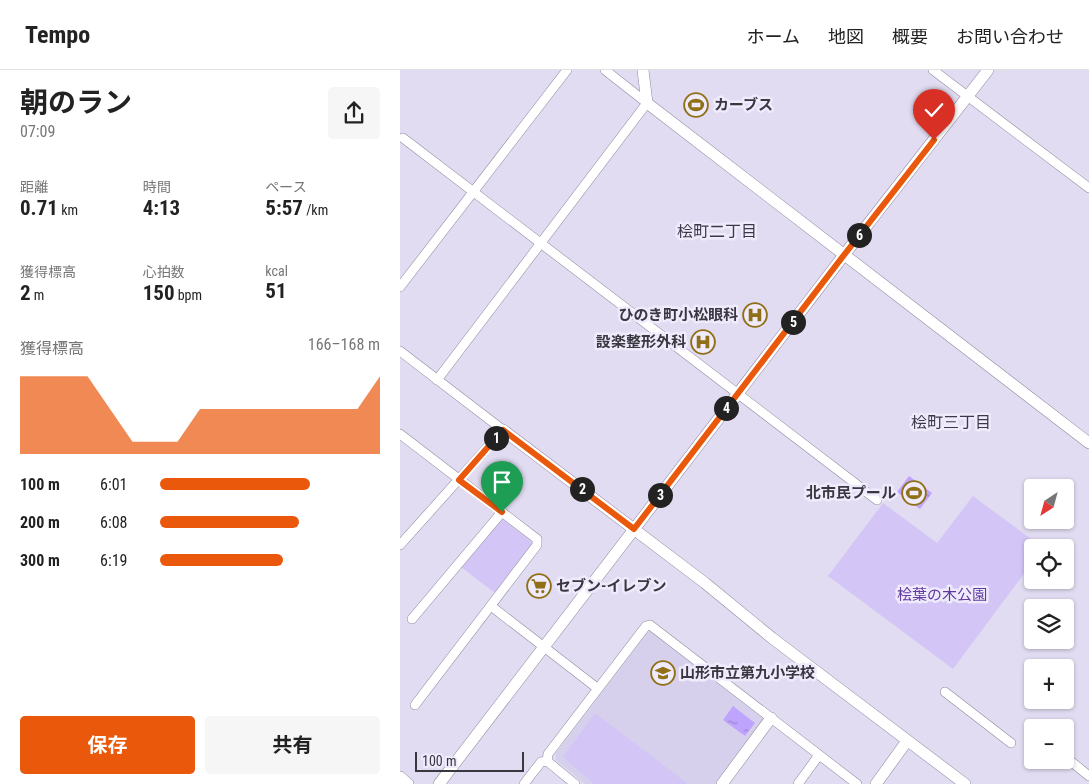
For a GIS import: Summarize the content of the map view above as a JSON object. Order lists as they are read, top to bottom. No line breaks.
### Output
{"districts":["桧町二丁目","桧町三丁目"],"parks":["桧葉の木公園"],"places":{"sports":["カーブス","北市民プール"],"hospital":["ひのき町小松眼科","設楽整形外科"],"supermarket":["セブン-イレブン"],"school or university":["山形市立第九小学校"]},"scale_bar":"100 m","north":"bottom left","page":{"header":"Tempo","nav":["ホーム","地図","概要","お問い合わせ"],"heading":["朝のラン","07:09"],"stats":[["距離","0.71 km"],["時間","4:13"],["ペース","5:57 /km"],["獲得標高","2 m"],["心拍数","150 bpm"],["kcal","51"]],"pins":["6","5","4","1","2","3"],"chart":["獲得標高","166–168 m"],"list":[{"name":"100 m","note":"6:01"},{"name":"200 m","note":"6:08"},{"name":"300 m","note":"6:19"}],"map_buttons":["+","−"],"buttons":["保存","共有"],"scale":"100 m"}}
